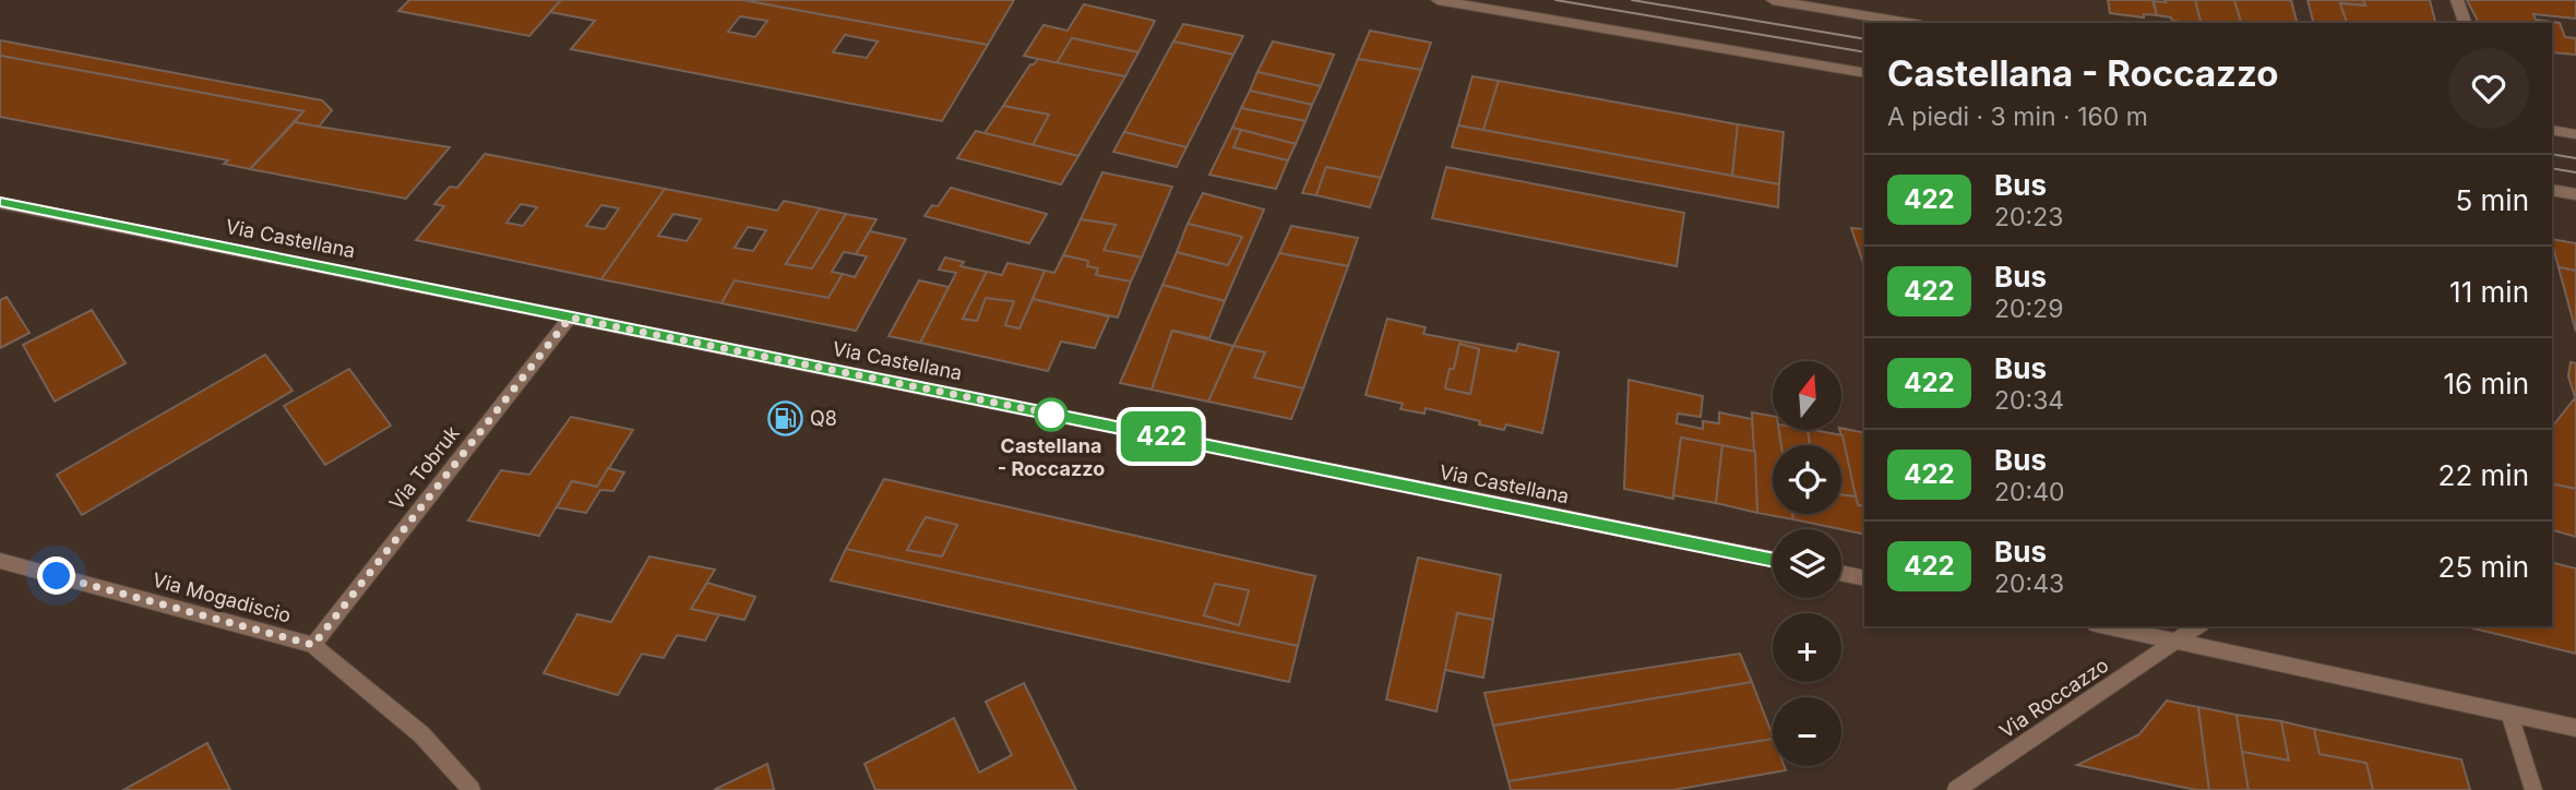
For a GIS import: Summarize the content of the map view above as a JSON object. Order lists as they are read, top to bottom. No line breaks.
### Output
{"streets":{"street":["Via Castellana","Via Tobruk","Via Mogadiscio","Via Roccazzo"]},"crossings":[["Via Castellana","Via Tobruk"],["Via Tobruk","Via Mogadiscio"]],"places":{"other":["Castellana - Roccazzo"],"fuel station":["Q8"]},"lines":["bus line 422"],"north":"top","page":{"on_map":"422","heading":["Castellana - Roccazzo","A piedi · 3 min · 160 m"],"list":[{"mark":"422","name":"Bus","note":"20:23","value":"5 min"},{"mark":"422","name":"Bus","note":"20:29","value":"11 min"},{"mark":"422","name":"Bus","note":"20:34","value":"16 min"},{"mark":"422","name":"Bus","note":"20:40","value":"22 min"},{"mark":"422","name":"Bus","note":"20:43","value":"25 min"}],"map_buttons":["+","−"]}}
